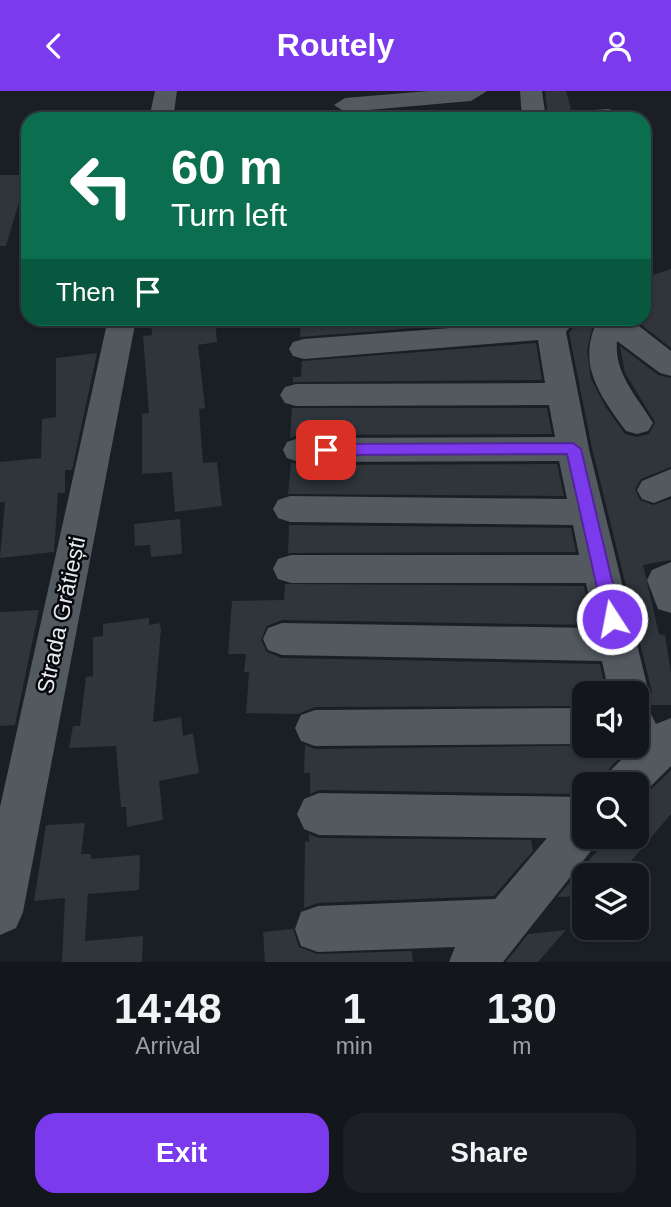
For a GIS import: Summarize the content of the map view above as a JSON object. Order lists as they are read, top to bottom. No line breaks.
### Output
{"streets":{"street":["Strada Grătiești"]},"page":{"header":"Routely","turn":["60 m","Turn left"],"then":"Then","eta":["14:48","Arrival","1","min","130","m"],"buttons":["Exit","Share"]}}
